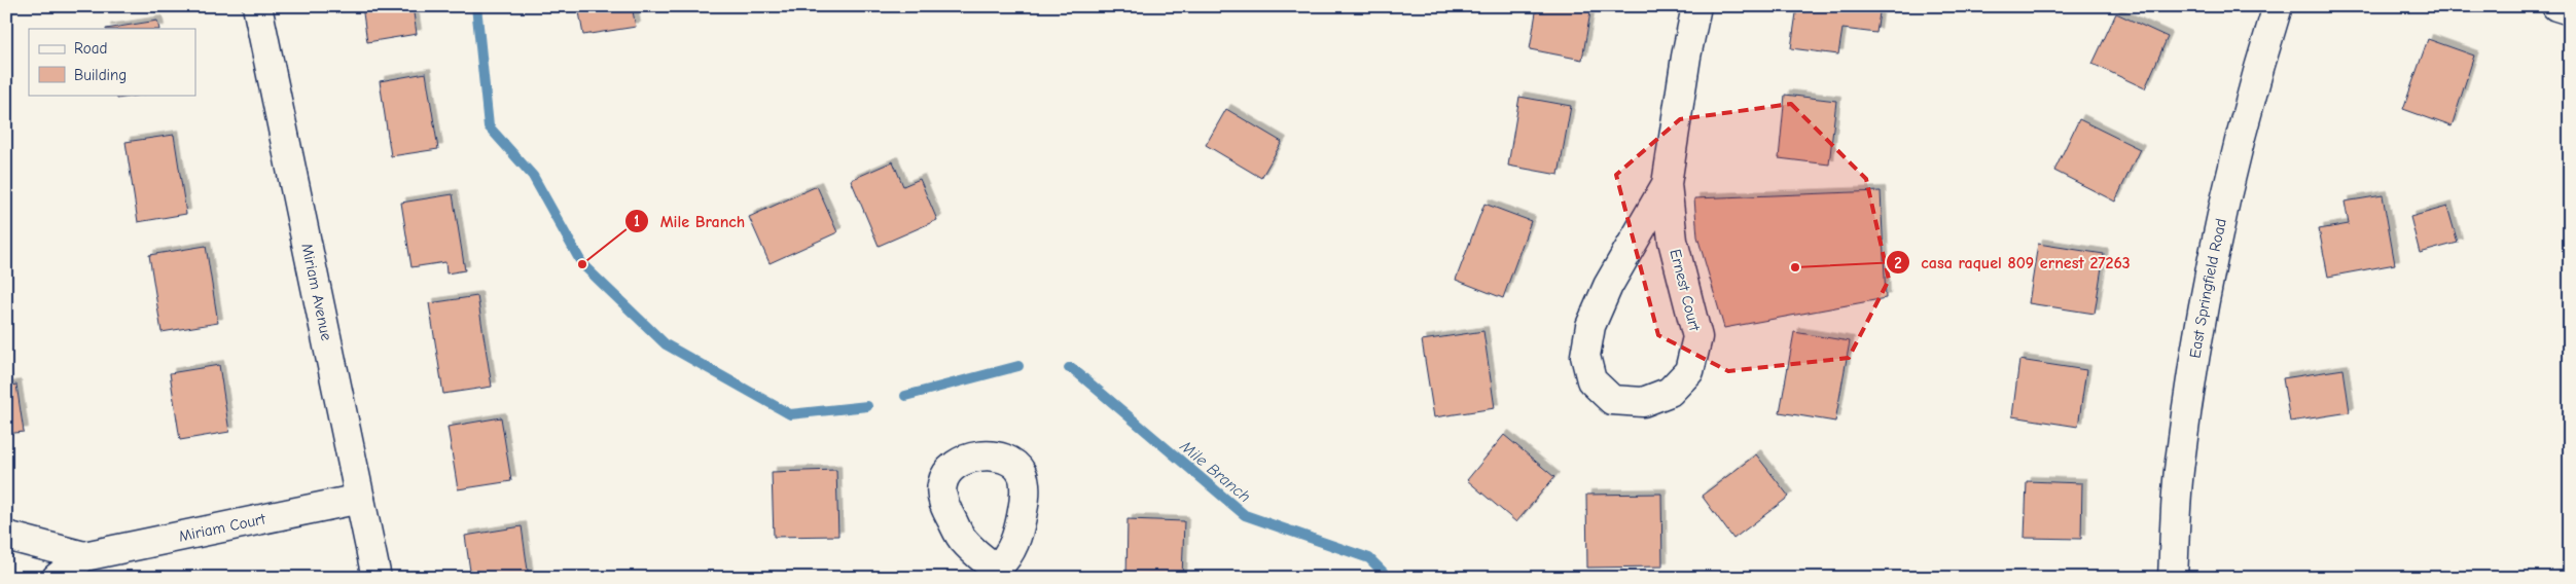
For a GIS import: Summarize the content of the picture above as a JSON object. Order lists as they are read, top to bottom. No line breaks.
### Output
{"streets":{"street":["East Springfield Road","Ernest Court","Miriam Avenue","Miriam Court"]},"crossings":[["Miriam Avenue","Miriam Court"]],"water":["Mile Branch"],"places":["Mile Branch","casa raquel 809 ernest 27263"],"legend":["Road","Building"]}
